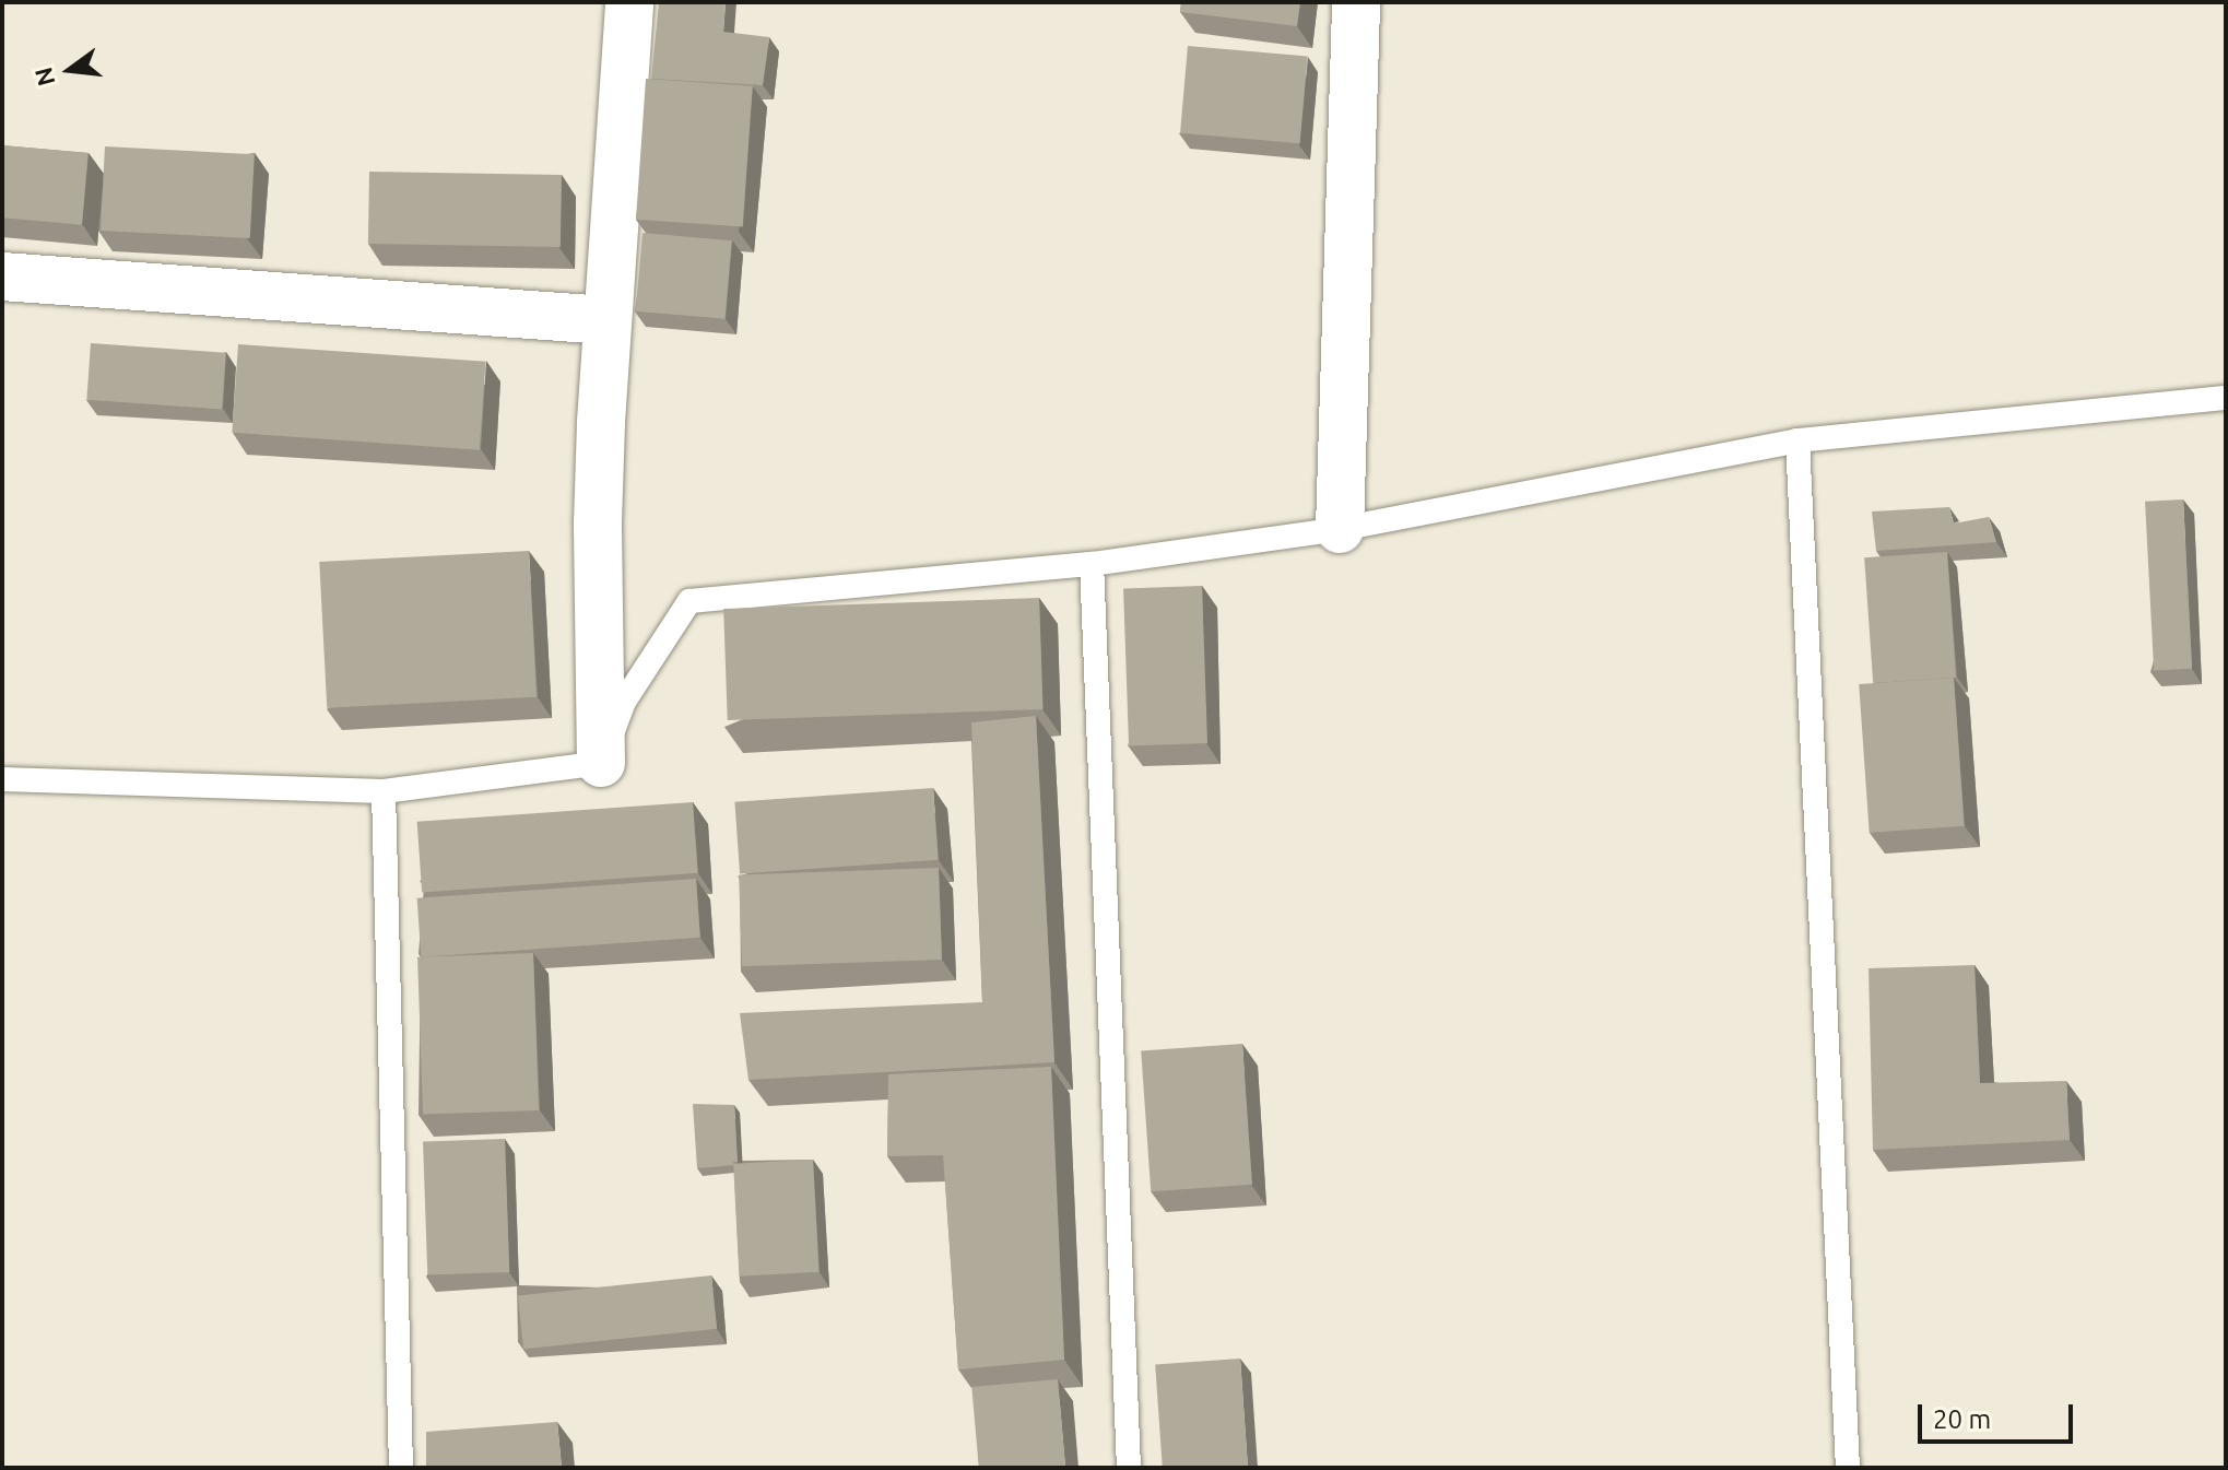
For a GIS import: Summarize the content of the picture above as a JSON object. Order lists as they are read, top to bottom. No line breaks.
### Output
{"scale_bar":"20 m","north":"left"}
